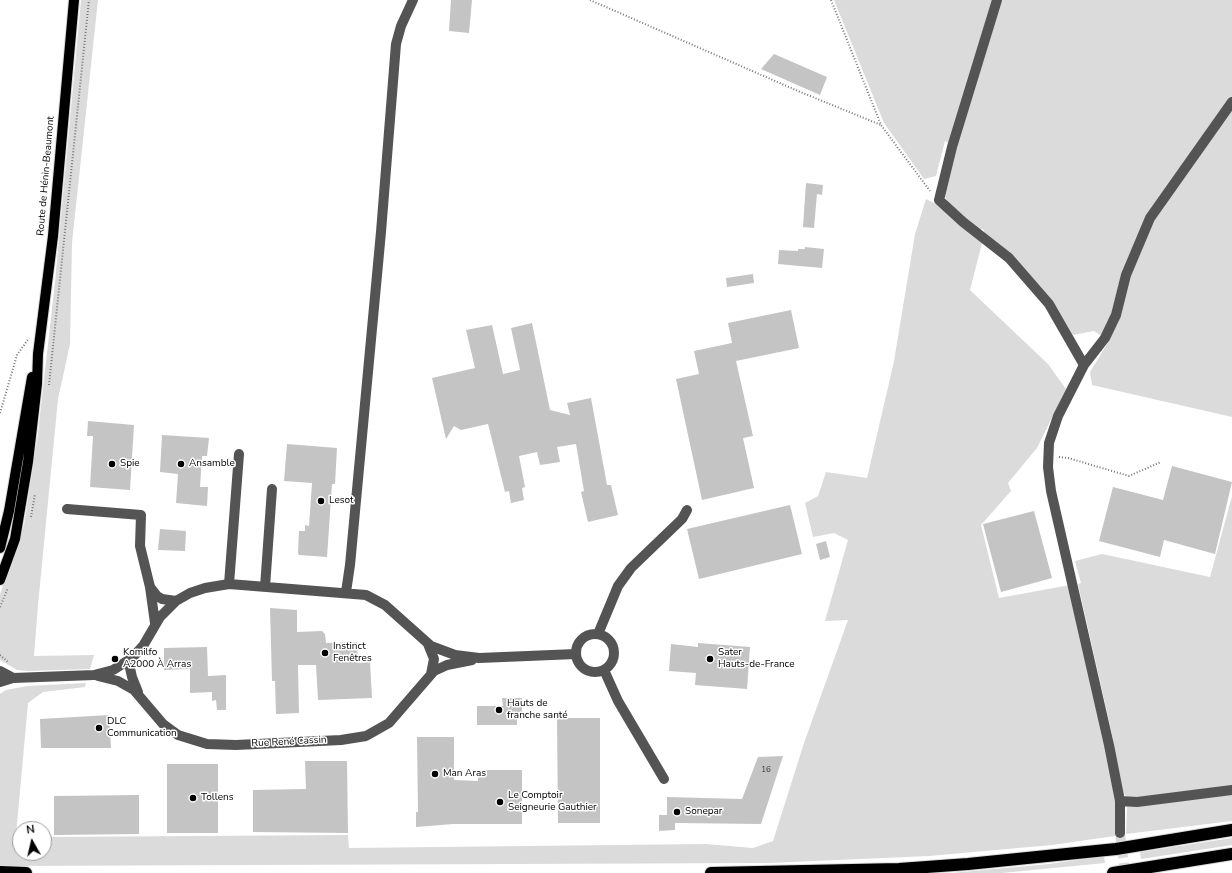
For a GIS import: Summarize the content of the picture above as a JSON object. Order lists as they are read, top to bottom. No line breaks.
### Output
{"streets":{"main road":["Route de Hénin-Beaumont"],"street":["Rue René Cassin"]},"places":["Spie","Ansamble","Lesot","Instinct Fenêtres","Komilfo A2000 À Arras","Sater Hauts-de-France","Hauts de franche santé","DLC Communication","Man Aras","Tollens","Le Comptoir Seigneurie Gauthier","Sonepar"],"house_numbers":["16"],"north":"top"}
